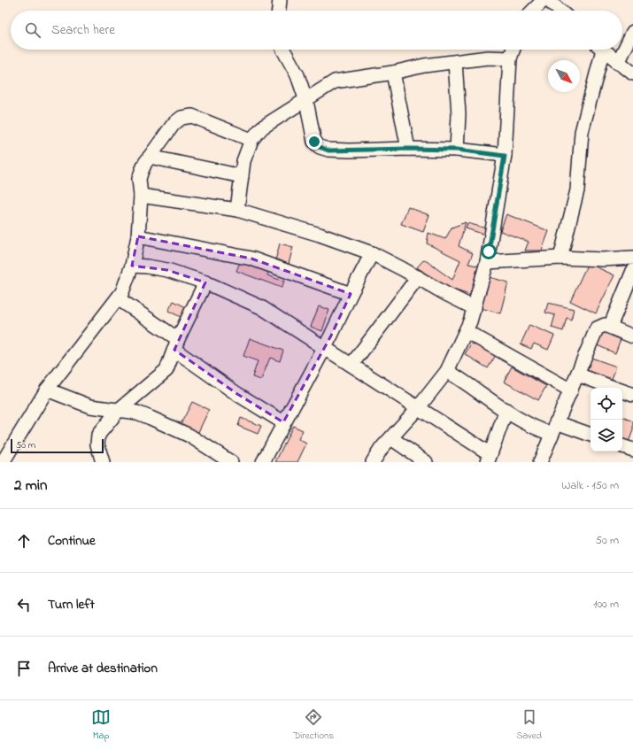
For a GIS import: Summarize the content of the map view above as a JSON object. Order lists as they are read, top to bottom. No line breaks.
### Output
{"scale_bar":"50 m","north":"bottom right","page":{"search":"Search here","scale":"50 m","heading":["2 min","Walk · 150 m"],"list":[["Continue","50 m"],["Turn left","100 m"],"Arrive at destination"],"nav":["Map","Directions","Saved"]}}
